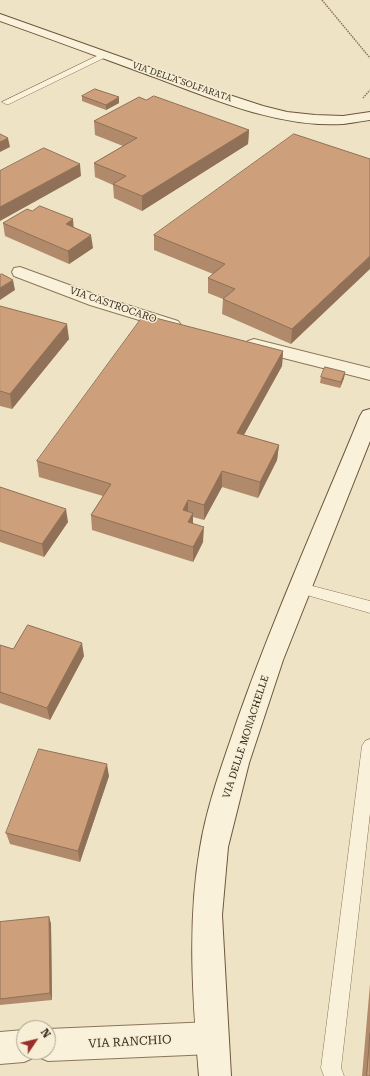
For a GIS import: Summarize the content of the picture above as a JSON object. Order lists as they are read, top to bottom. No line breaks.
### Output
{"streets":{"street":["VIA DELLA SOLFARATA","VIA CASTROCARO","VIA DELLE MONACHELLE","VIA RANCHIO"]},"crossings":[["VIA DELLE MONACHELLE","VIA RANCHIO"]],"north":"top right"}
